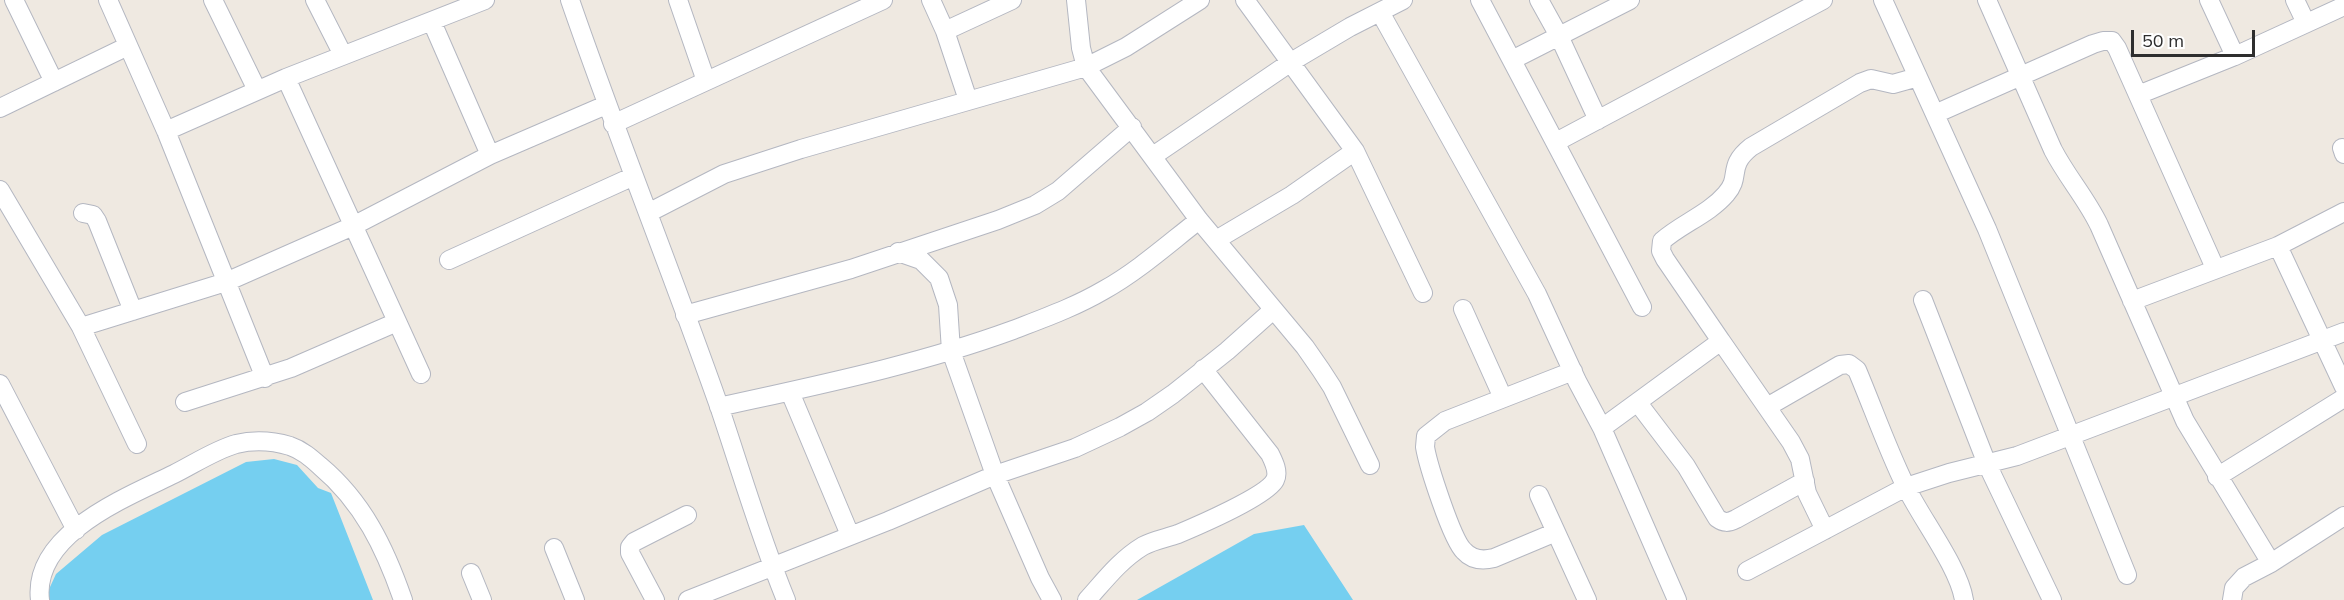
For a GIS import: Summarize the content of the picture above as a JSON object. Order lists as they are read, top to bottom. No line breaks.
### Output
{"scale_bar":"50 m"}
